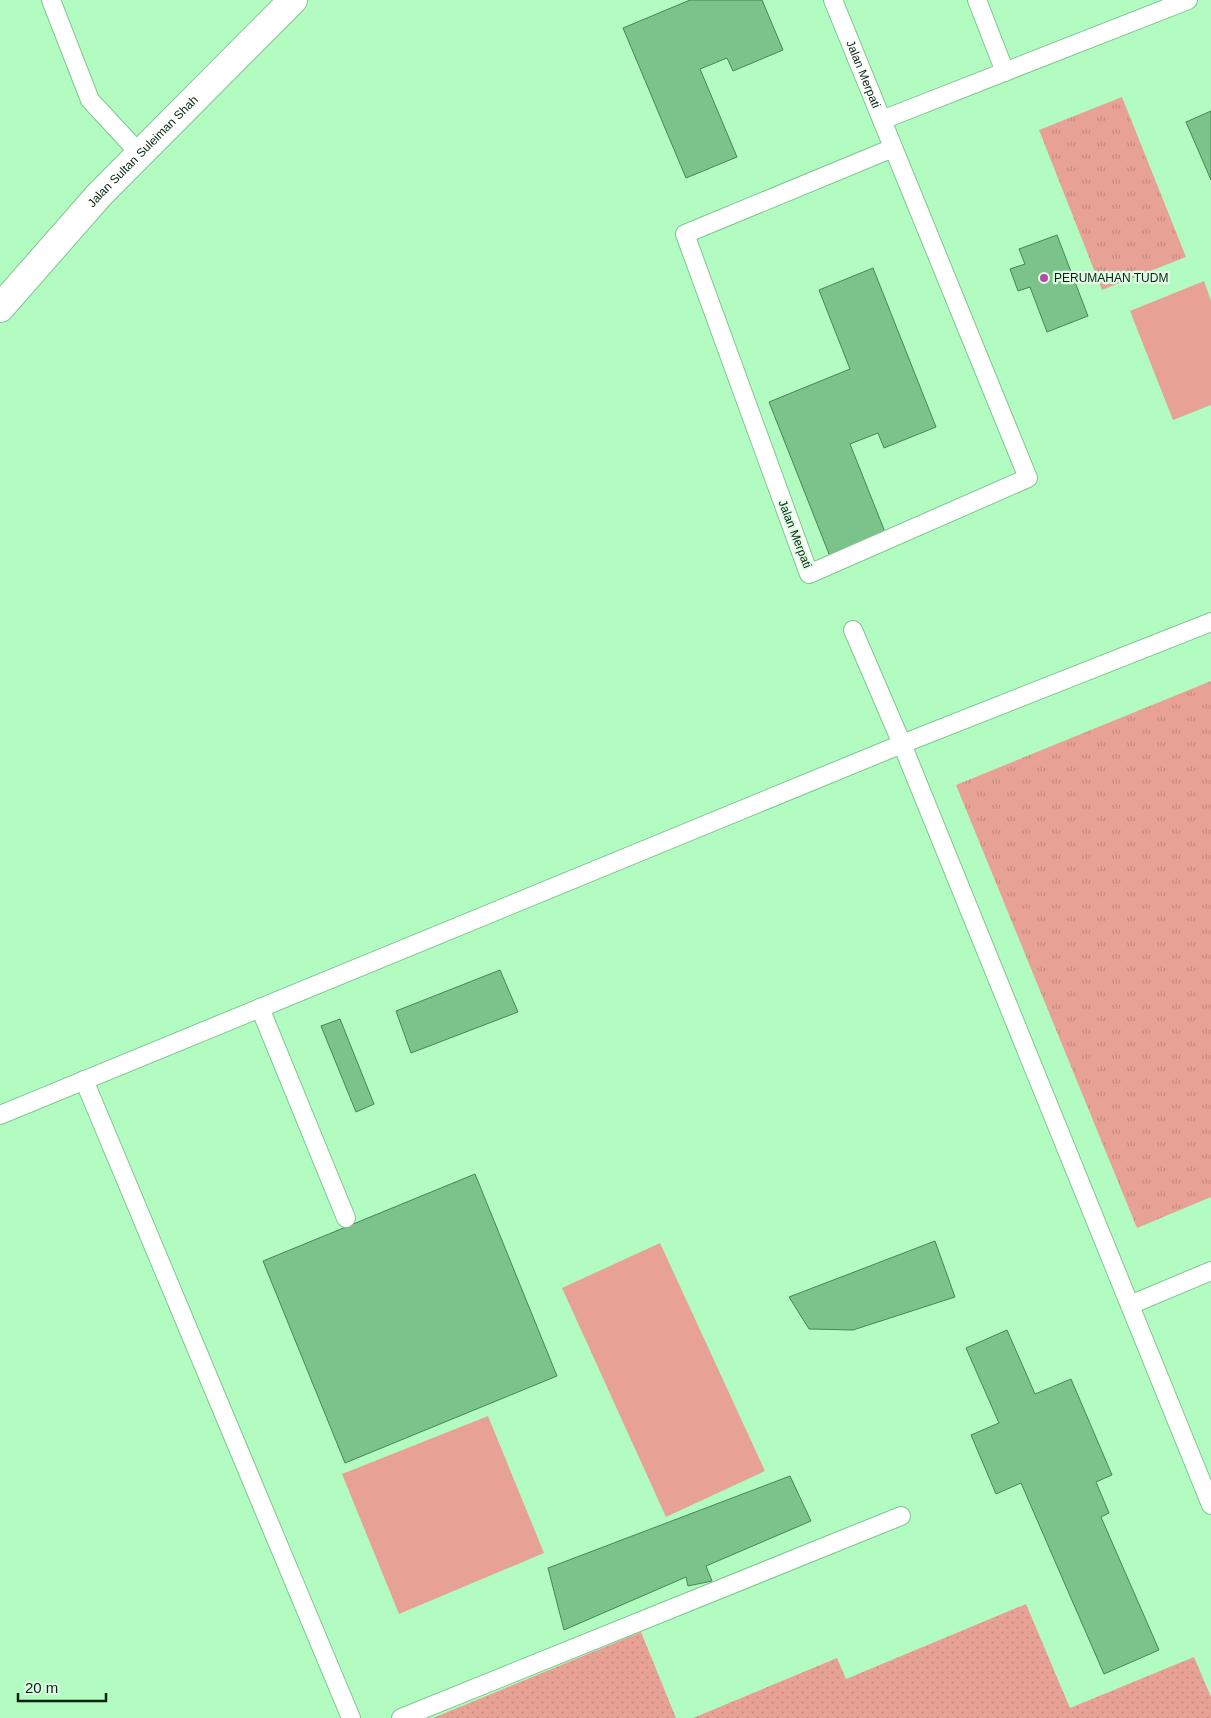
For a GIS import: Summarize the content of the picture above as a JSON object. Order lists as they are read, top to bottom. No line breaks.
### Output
{"streets":{"street":["Jalan Sultan Suleiman Shah"],"lane":["Jalan Merpati"]},"places":["PERUMAHAN TUDM"],"scale_bar":"20 m"}
